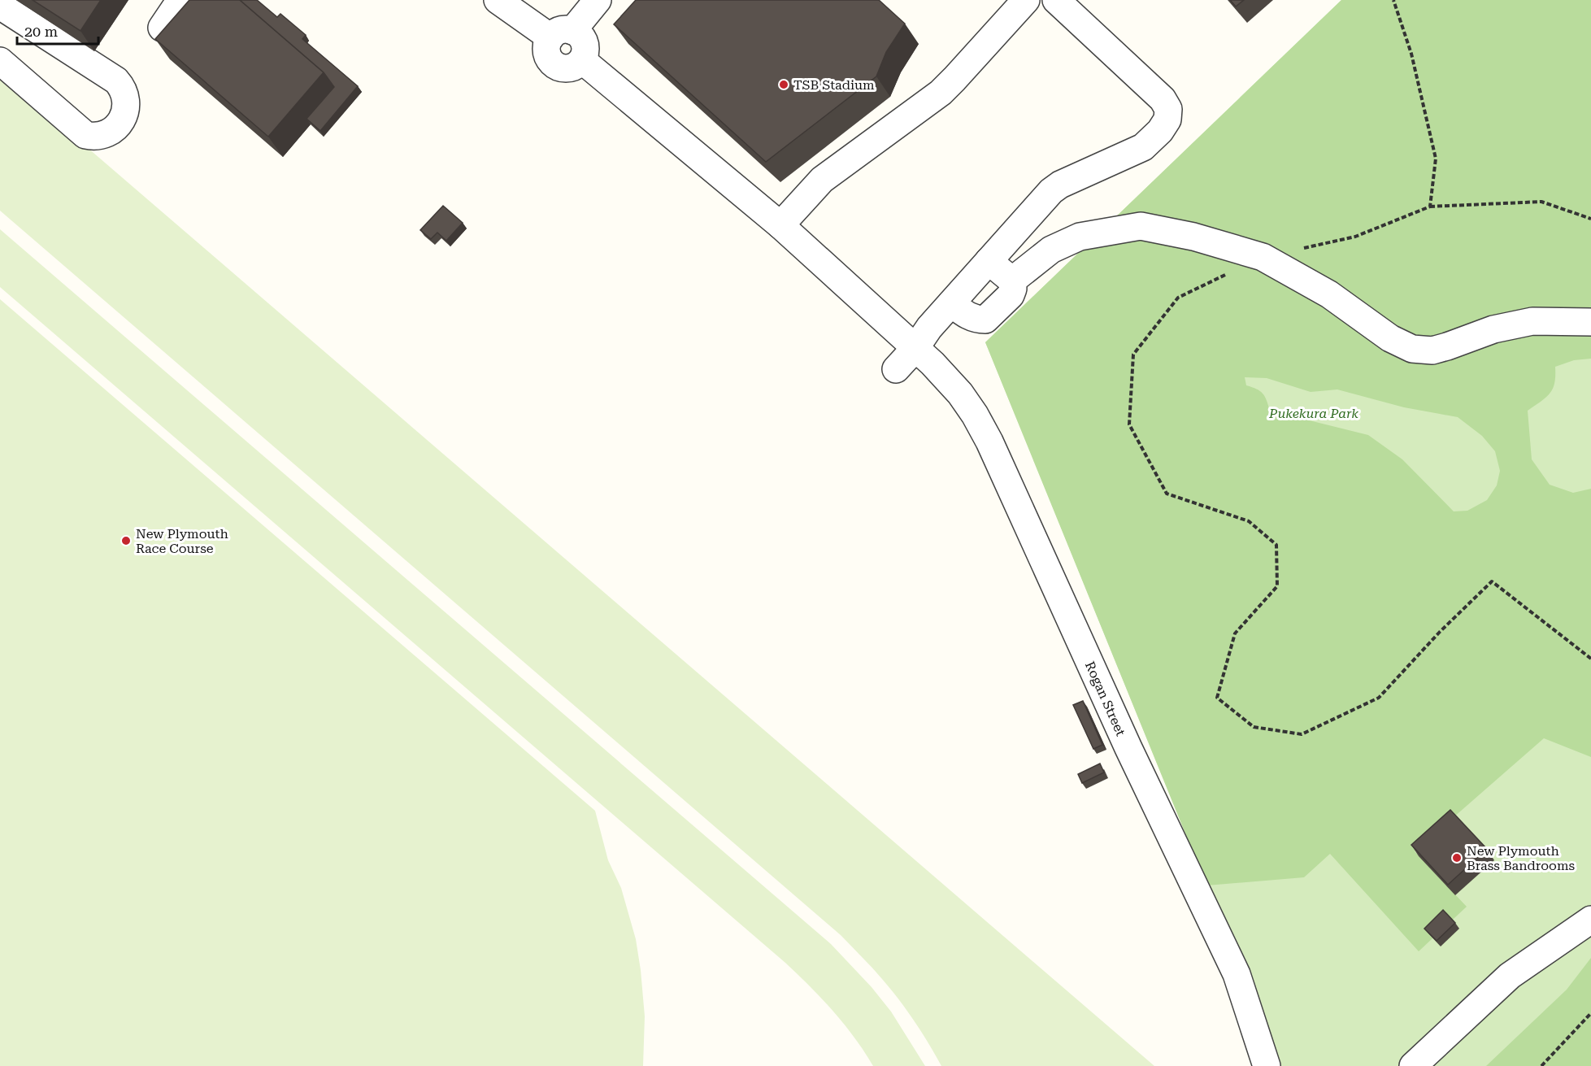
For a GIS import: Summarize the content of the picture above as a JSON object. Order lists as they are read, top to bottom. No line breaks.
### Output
{"streets":{"street":["Rogan Street"]},"parks":["Pukekura Park"],"places":["TSB Stadium","New Plymouth Race Course","New Plymouth Brass Bandrooms"],"scale_bar":"20 m"}
